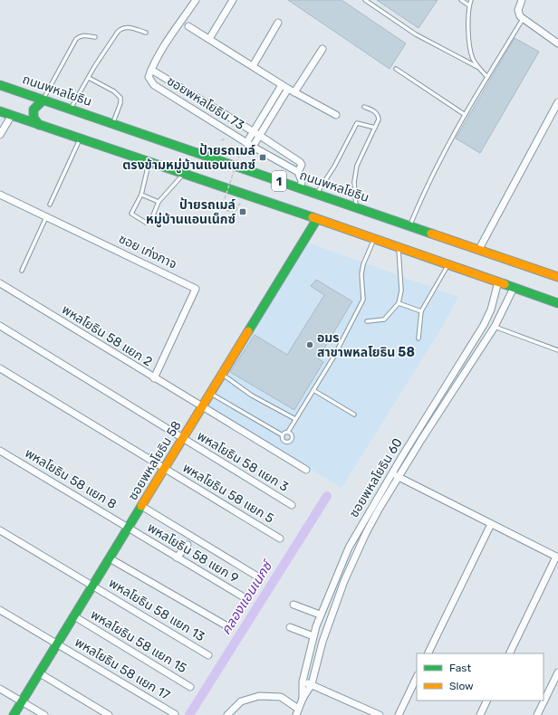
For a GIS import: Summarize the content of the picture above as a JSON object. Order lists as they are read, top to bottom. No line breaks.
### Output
{"streets":{"main road":["ถนนพหลโยธิน","1","ซอยพหลโยธิน 58"],"street":["ซอยพหลโยธิน 73","ซอย เก่งกาจ","พหลโยธิน 58 แยก 2","พหลโยธิน 58 แยก 3","ซอยพหลโยธิน 60","พหลโยธิน 58 แยก 8","พหลโยธิน 58 แยก 5","พหลโยธิน 58 แยก 9","พหลโยธิน 58 แยก 13","พหลโยธิน 58 แยก 15","พหลโยธิน 58 แยก 17"]},"crossings":[["1","ซอยพหลโยธิน 58"],["1","ซอยพหลโยธิน 60"],["ซอย เก่งกาจ","พหลโยธิน 58 แยก 2"],["พหลโยธิน 58 แยก 2","ซอยพหลโยธิน 58"],["ซอยพหลโยธิน 58","พหลโยธิน 58 แยก 3"],["ซอยพหลโยธิน 58","พหลโยธิน 58 แยก 8"],["ซอยพหลโยธิน 58","พหลโยธิน 58 แยก 5"],["ซอยพหลโยธิน 58","พหลโยธิน 58 แยก 9"],["ซอยพหลโยธิน 58","พหลโยธิน 58 แยก 13"],["ซอยพหลโยธิน 58","พหลโยธิน 58 แยก 15"],["ซอยพหลโยธิน 58","พหลโยธิน 58 แยก 17"],["พหลโยธิน 58 แยก 8","พหลโยธิน 58 แยก 9"]],"water":["คลองแอนเนกซ์"],"places":{"transit":["ป้ายรถเมล์ ตรงข้ามหมู่บ้านแอนเนกซ์","ป้ายรถเมล์ หมู่บ้านแอนเน็กซ์"],"other":["อมร สาขาพหลโยธิน 58"]},"legend":["Fast","Slow"]}
